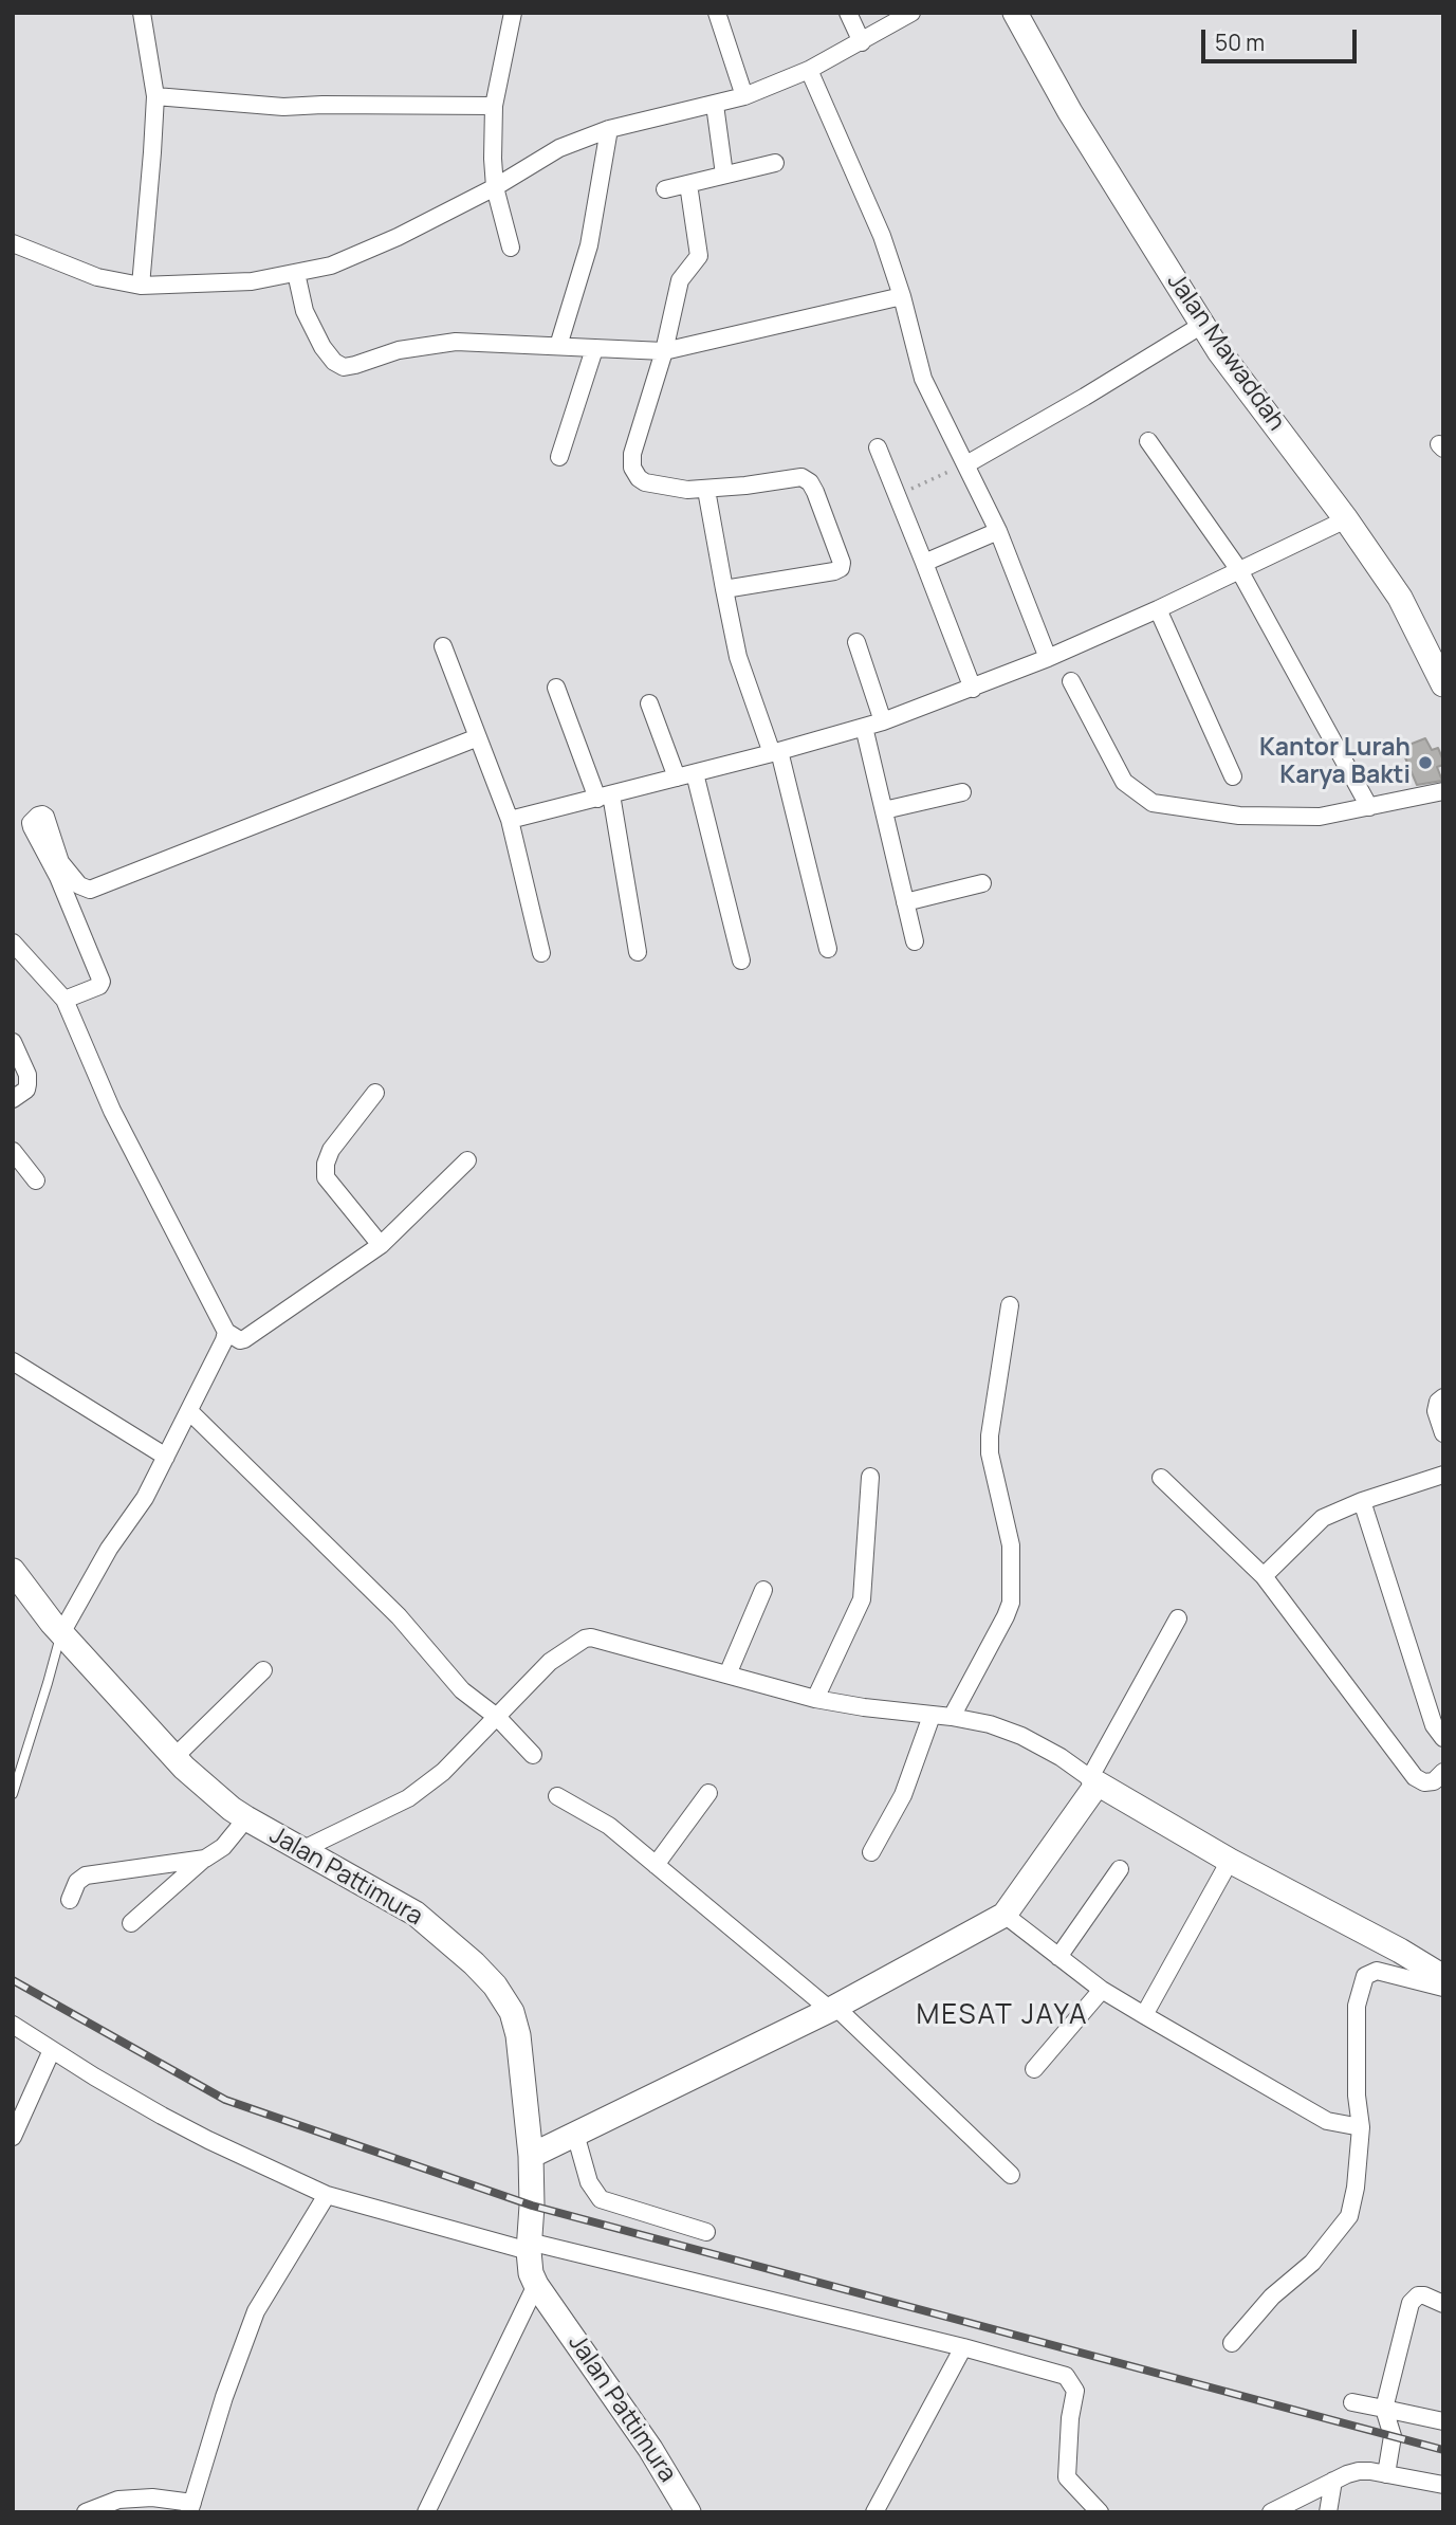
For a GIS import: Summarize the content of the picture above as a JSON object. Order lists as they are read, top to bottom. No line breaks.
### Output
{"streets":{"street":["Jalan Mawaddah","Jalan Pattimura"]},"districts":["MESAT JAYA"],"places":["Kantor Lurah Karya Bakti"],"scale_bar":"50 m"}
